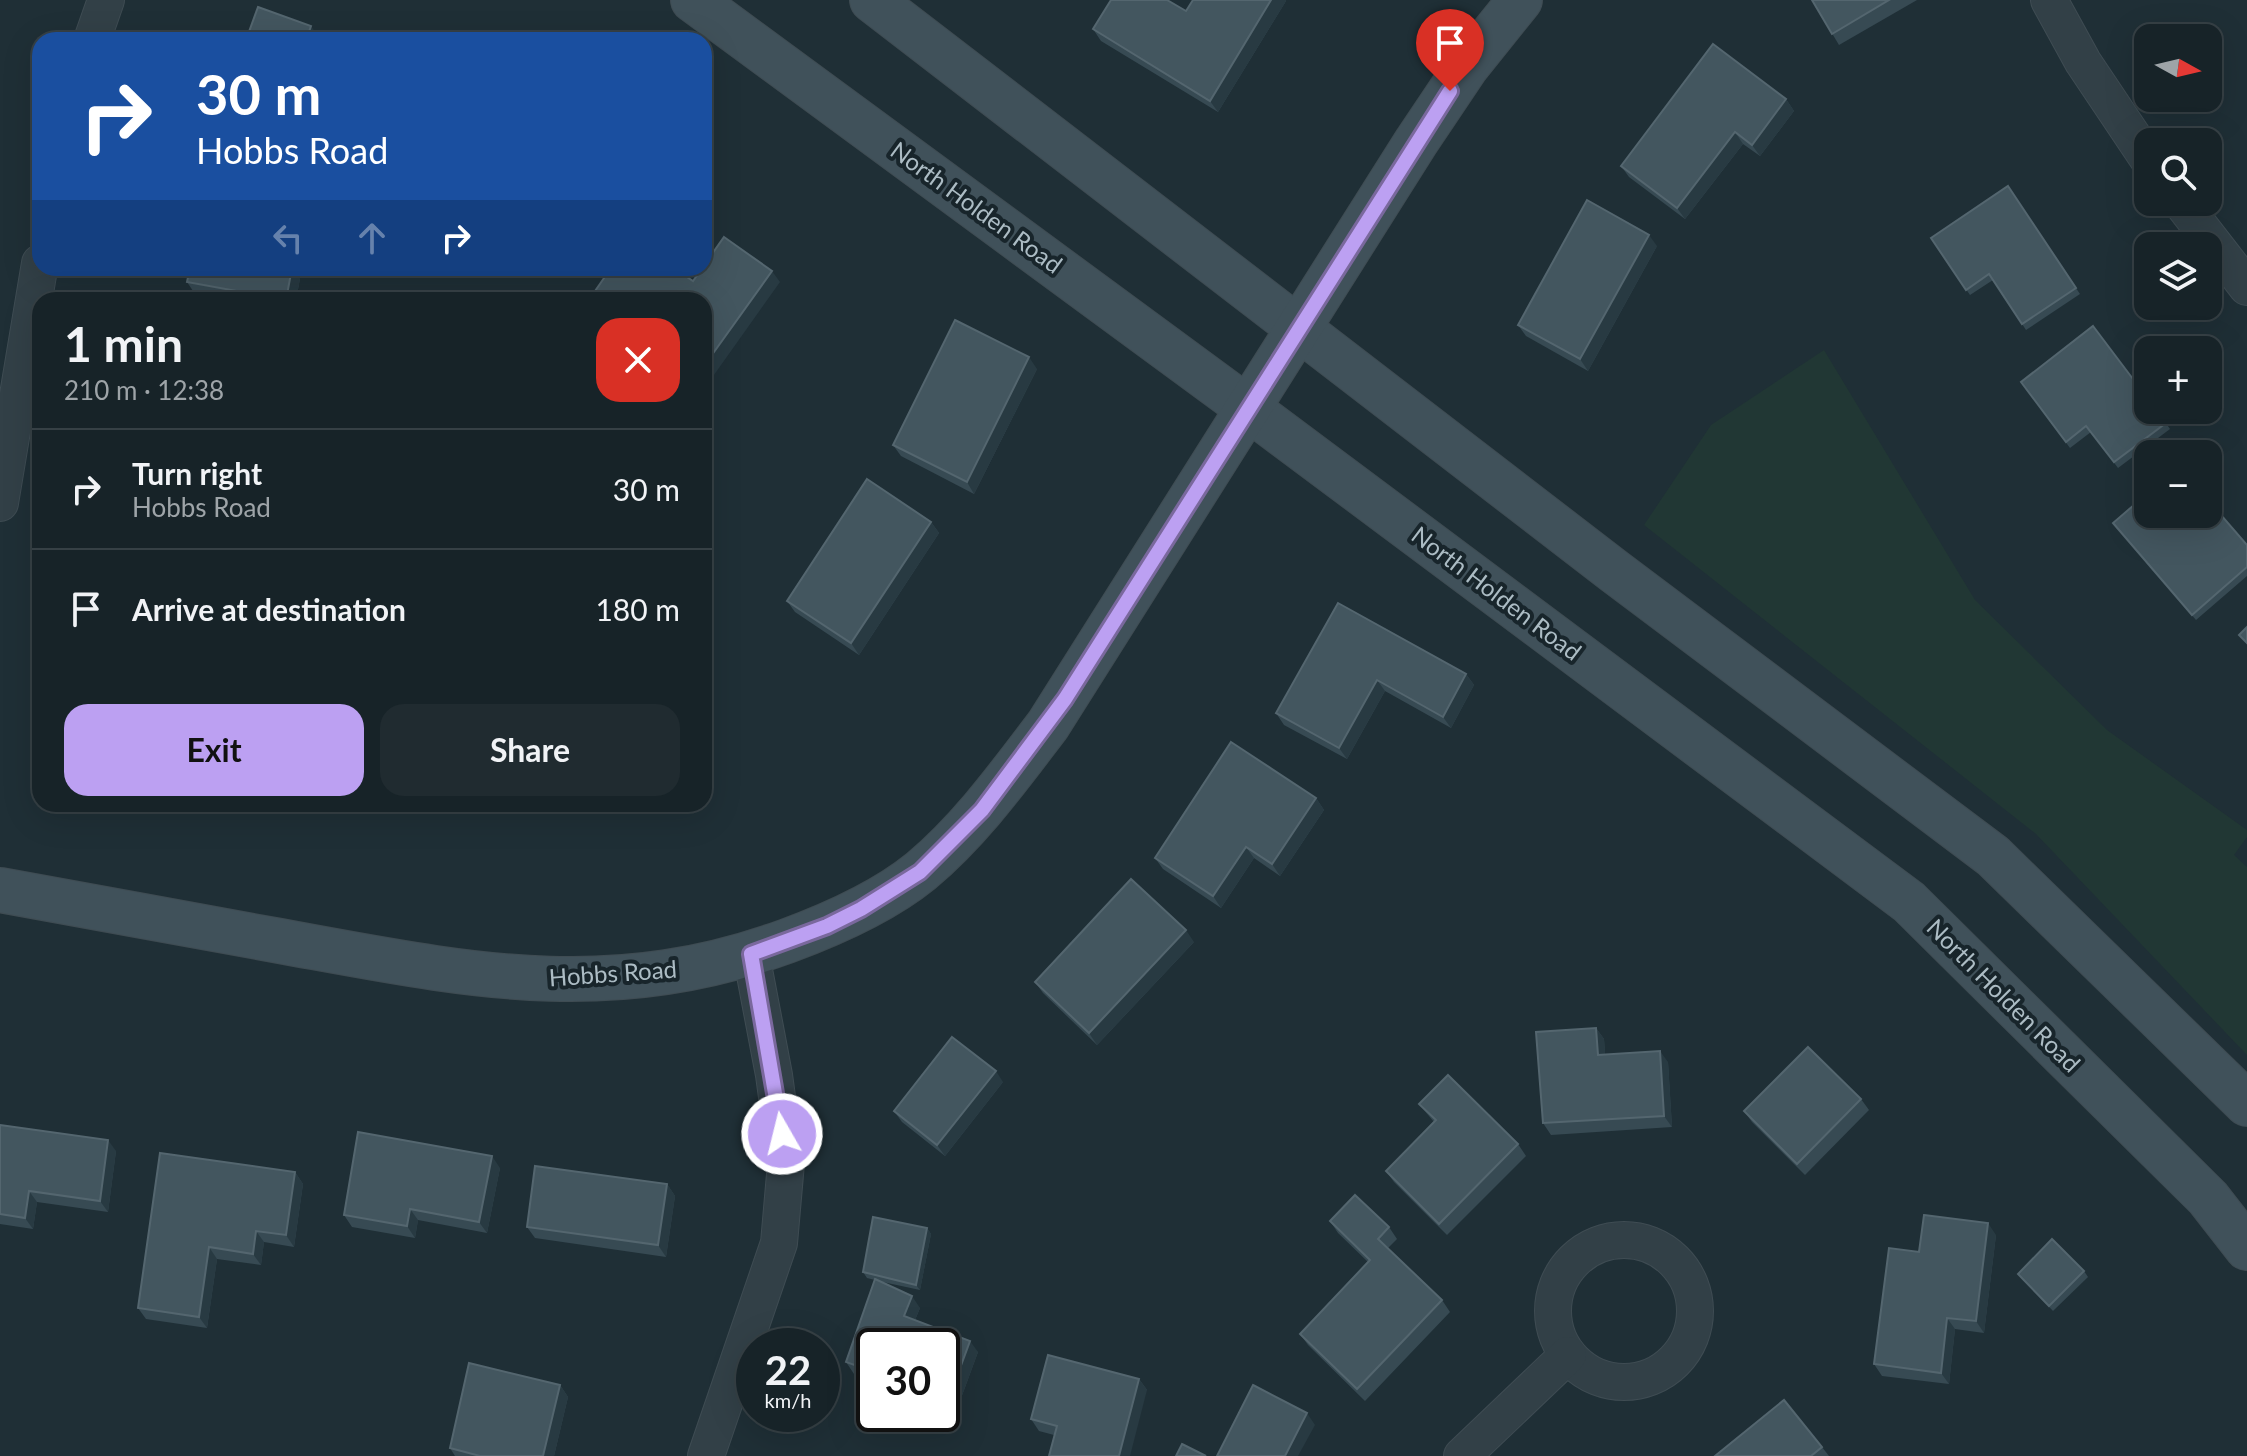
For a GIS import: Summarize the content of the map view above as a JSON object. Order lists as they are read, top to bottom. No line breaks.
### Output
{"streets":{"main road":["North Holden Road","Hobbs Road"]},"crossings":[["North Holden Road","Hobbs Road"]],"north":"right","page":{"map_buttons":["+","−"],"turn":["30 m","Hobbs Road"],"heading":["1 min","210 m · 12:38"],"list":[{"name":"Turn right","note":"Hobbs Road","value":"30 m"},{"name":"Arrive at destination","value":"180 m"}],"buttons":["Exit","Share"],"speed":"22 km/h","limit":"30"}}
